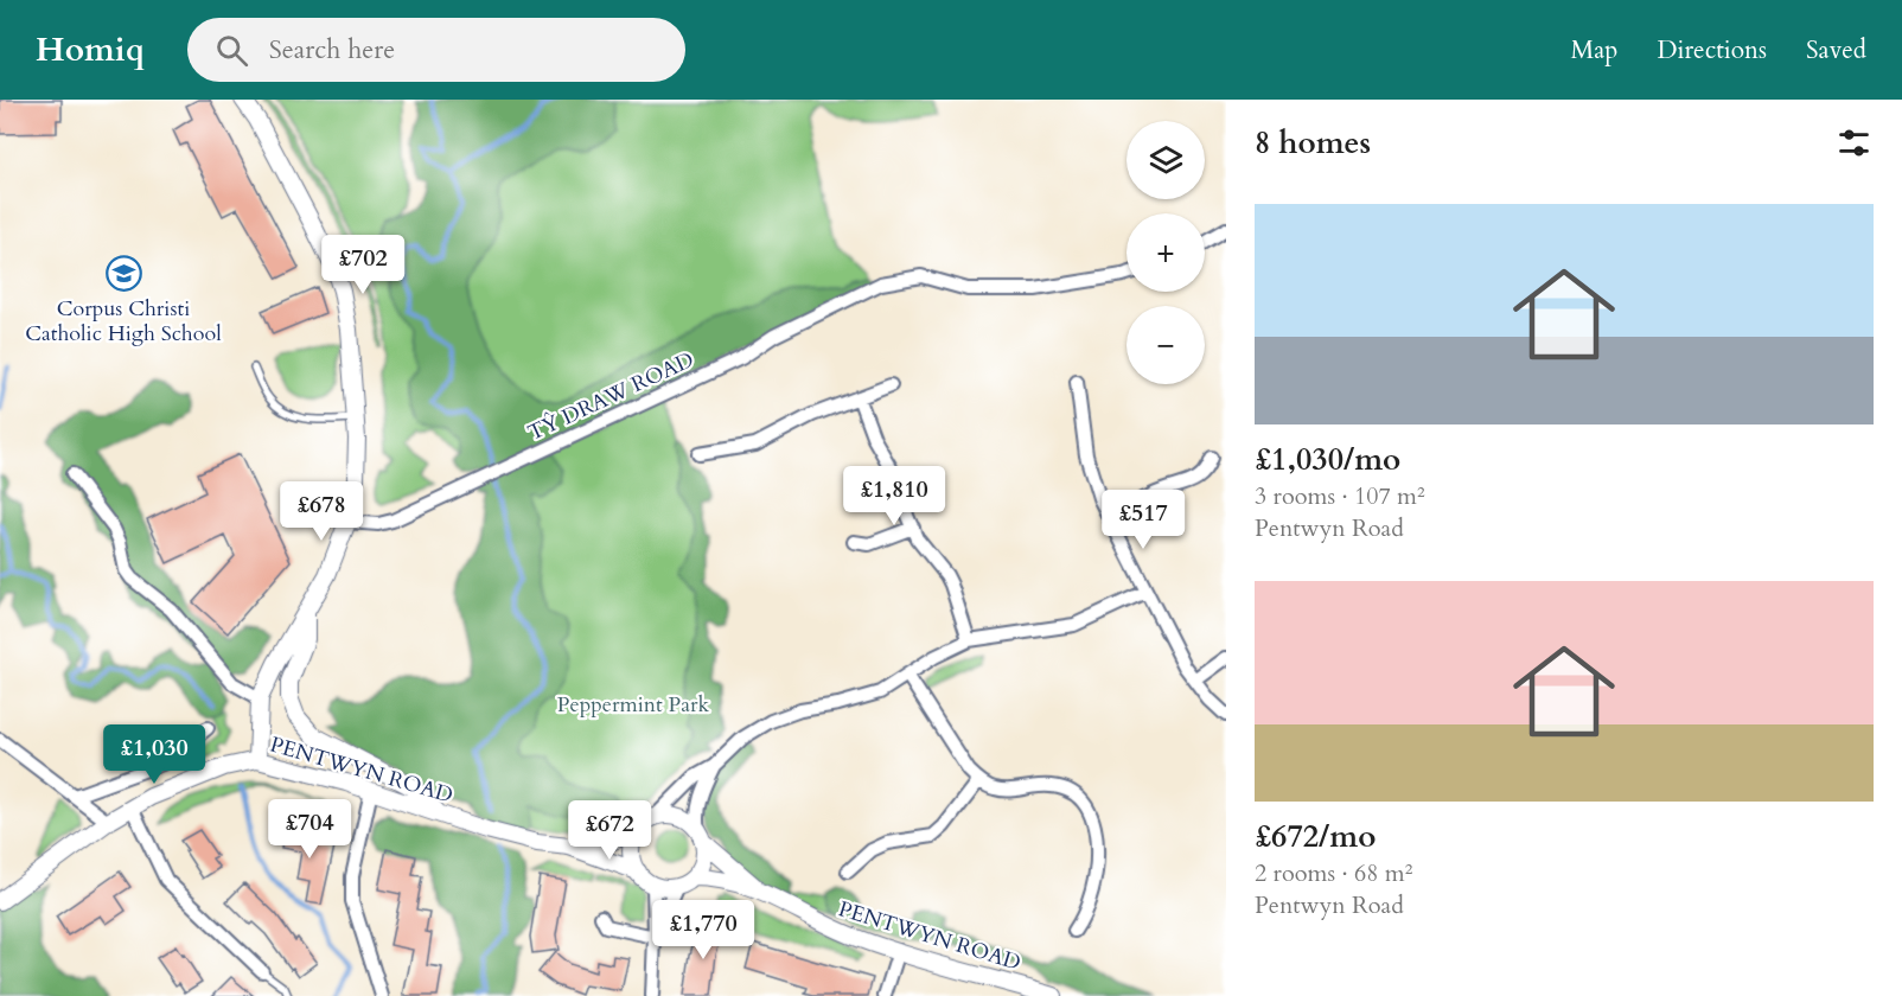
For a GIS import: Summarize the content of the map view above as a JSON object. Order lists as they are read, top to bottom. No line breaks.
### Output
{"streets":{"street":["TŶ DRAW ROAD","PENTWYN ROAD"]},"parks":["Peppermint Park"],"places":{"school or university":["Corpus Christi Catholic High School"]},"page":{"header":"Homiq","search":"Search here","nav":["Map","Directions","Saved"],"heading":"8 homes","map_buttons":["+","−"],"list":[{"name":"£1,030/mo","note":"3 rooms · 107 m² · Pentwyn Road"},{"name":"£672/mo","note":"2 rooms · 68 m² · Pentwyn Road"}],"price":["£702","£1,810","£678","£517","£1,030","£704","£672","£1,770"]}}
